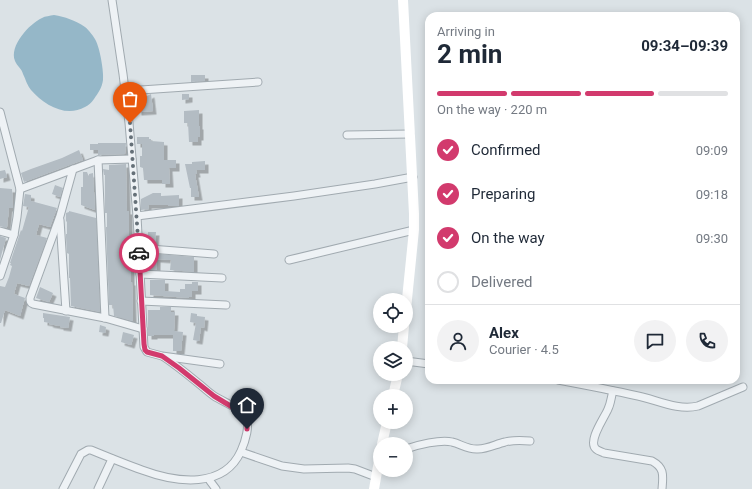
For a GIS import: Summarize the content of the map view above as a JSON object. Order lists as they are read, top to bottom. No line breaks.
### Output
{"page":{"heading":["2 min","Arriving in","09:34–09:39"],"panel":["Alex","Courier · 4.5"],"bar":"On the way · 220 m","list":[["Confirmed","09:09"],["Preparing","09:18"],["On the way","09:30"],"Delivered"],"map_buttons":["+","−"]}}
